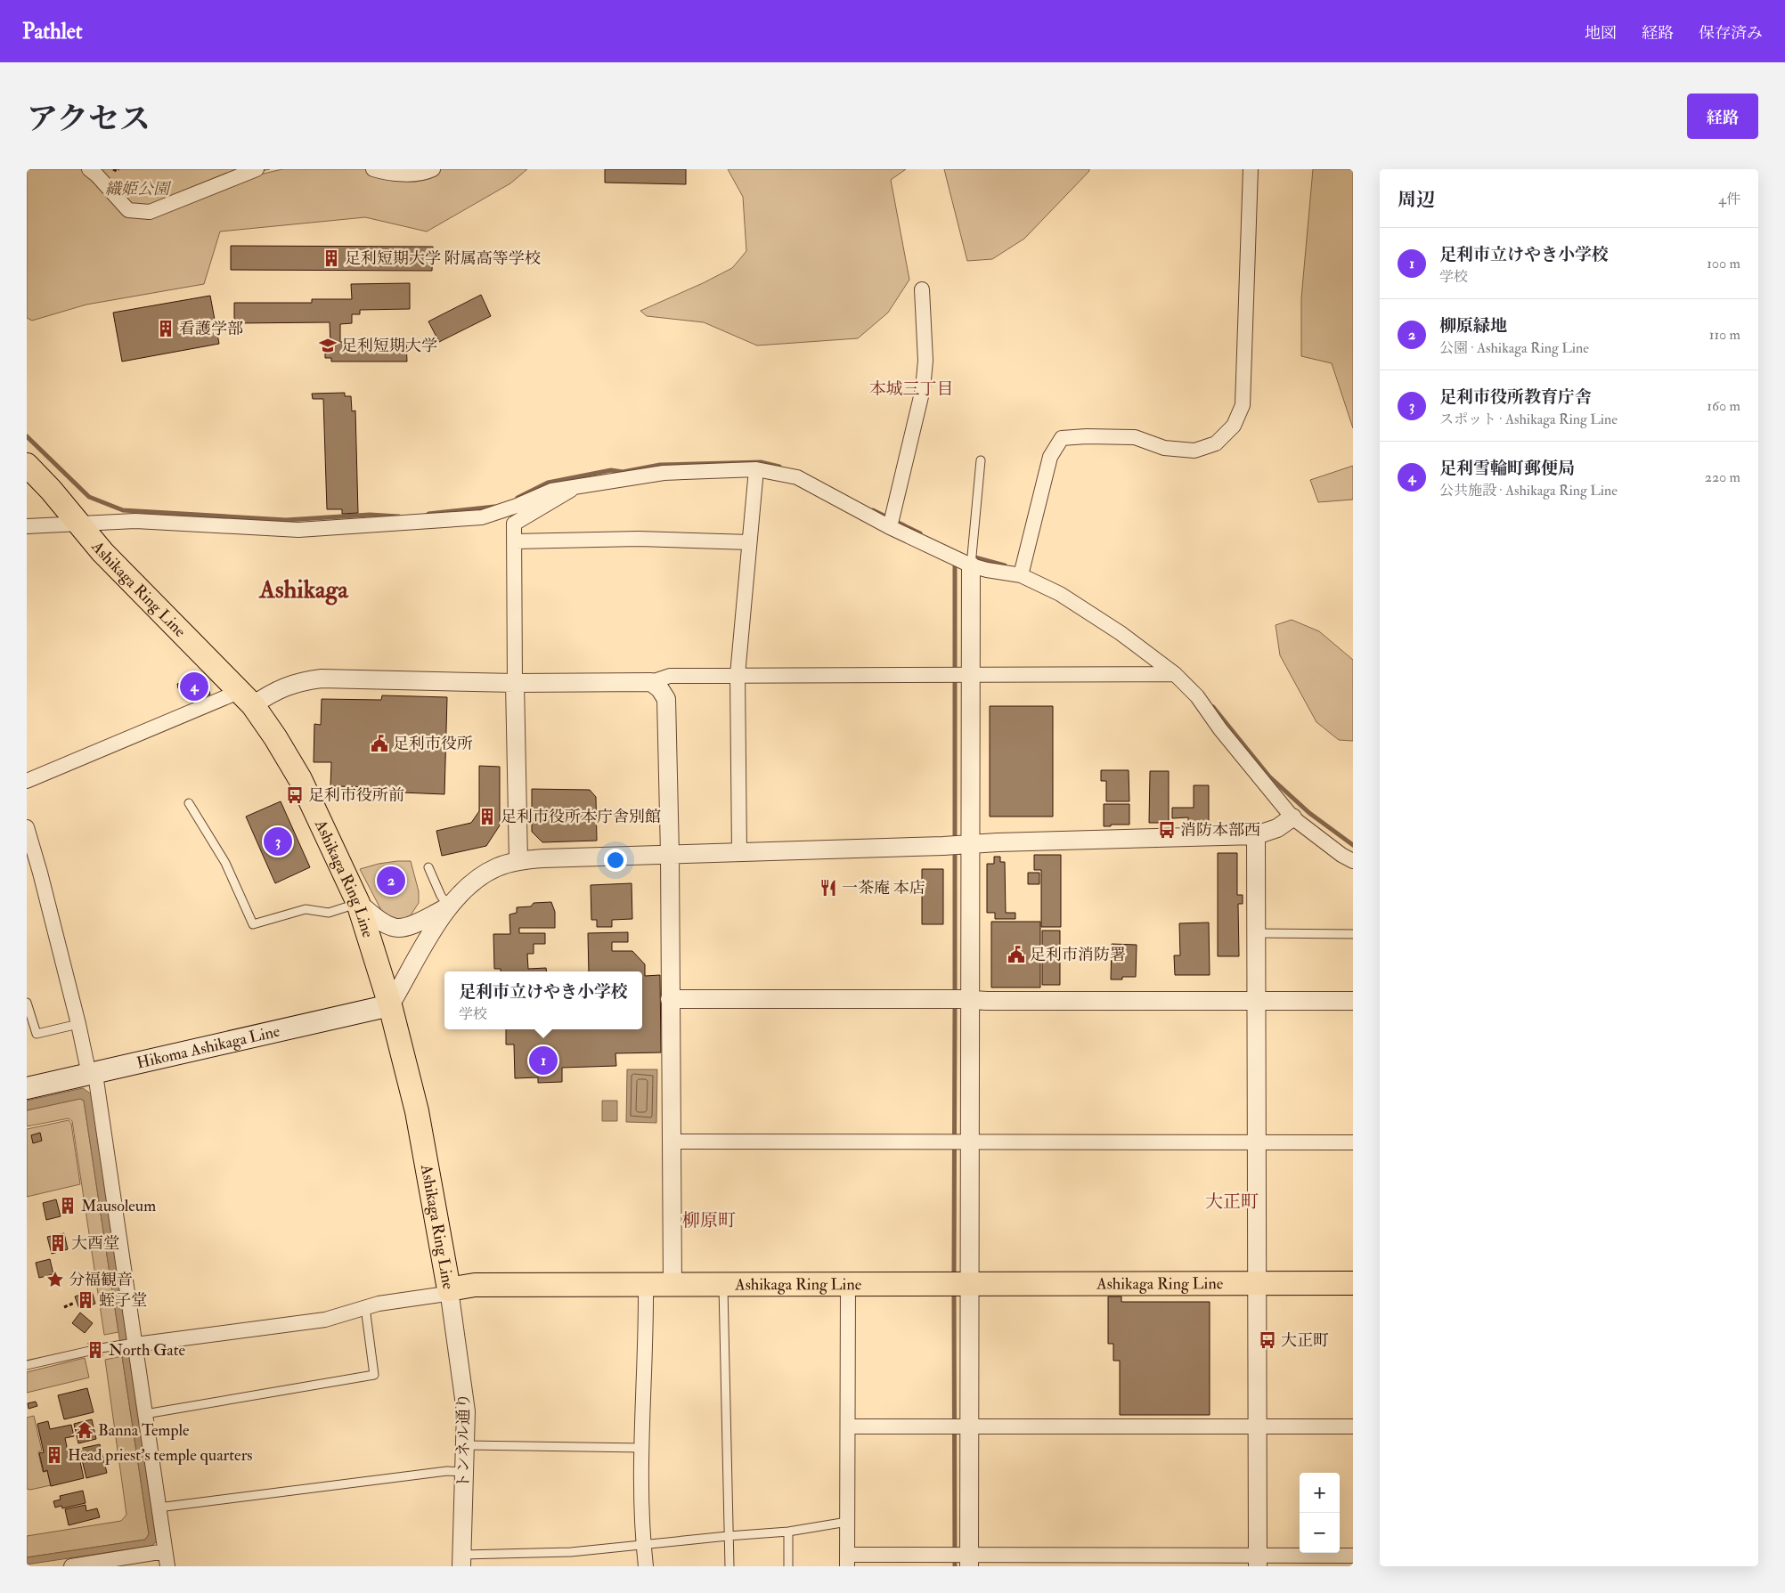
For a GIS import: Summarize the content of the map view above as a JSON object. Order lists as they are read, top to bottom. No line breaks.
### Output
{"streets":{"main road":["Ashikaga Ring Line","Hikoma Ashikaga Line"],"street":["トンネル通り"]},"crossings":[["Ashikaga Ring Line","Hikoma Ashikaga Line"],["Ashikaga Ring Line","トンネル通り"]],"districts":["本城三丁目","Ashikaga","大正町","柳原町"],"parks":["織姫公園"],"places":{"building":["足利短期大学 附属高等学校","看護学部","足利市役所本庁舎別館","Mausoleum","大酉堂","蛭子堂","North Gate","Head priest's temple quarters"],"school or university":["足利短期大学"],"public building":["足利市役所","足利市消防署"],"bus stop":["足利市役所前","消防本部西","大正町"],"restaurant":["一茶庵 本店"],"place":["分福観音"],"temple":["Banna Temple"]},"page":{"header":"Pathlet","nav":["地図","経路","保存済み"],"title":"アクセス","buttons":"経路","heading":["周辺","4件"],"list":[{"mark":"1","name":"足利市立けやき小学校","note":"学校","value":"100 m"},{"mark":"2","name":"柳原緑地","note":"公園 · Ashikaga Ring Line","value":"110 m"},{"mark":"3","name":"足利市役所教育庁舎","note":"スポット · Ashikaga Ring Line","value":"160 m"},{"mark":"4","name":"足利雪輪町郵便局","note":"公共施設 · Ashikaga Ring Line","value":"220 m"}],"pins":["4","3","2","1"],"popup":["足利市立けやき小学校","学校"],"map_buttons":["+","−"]}}
